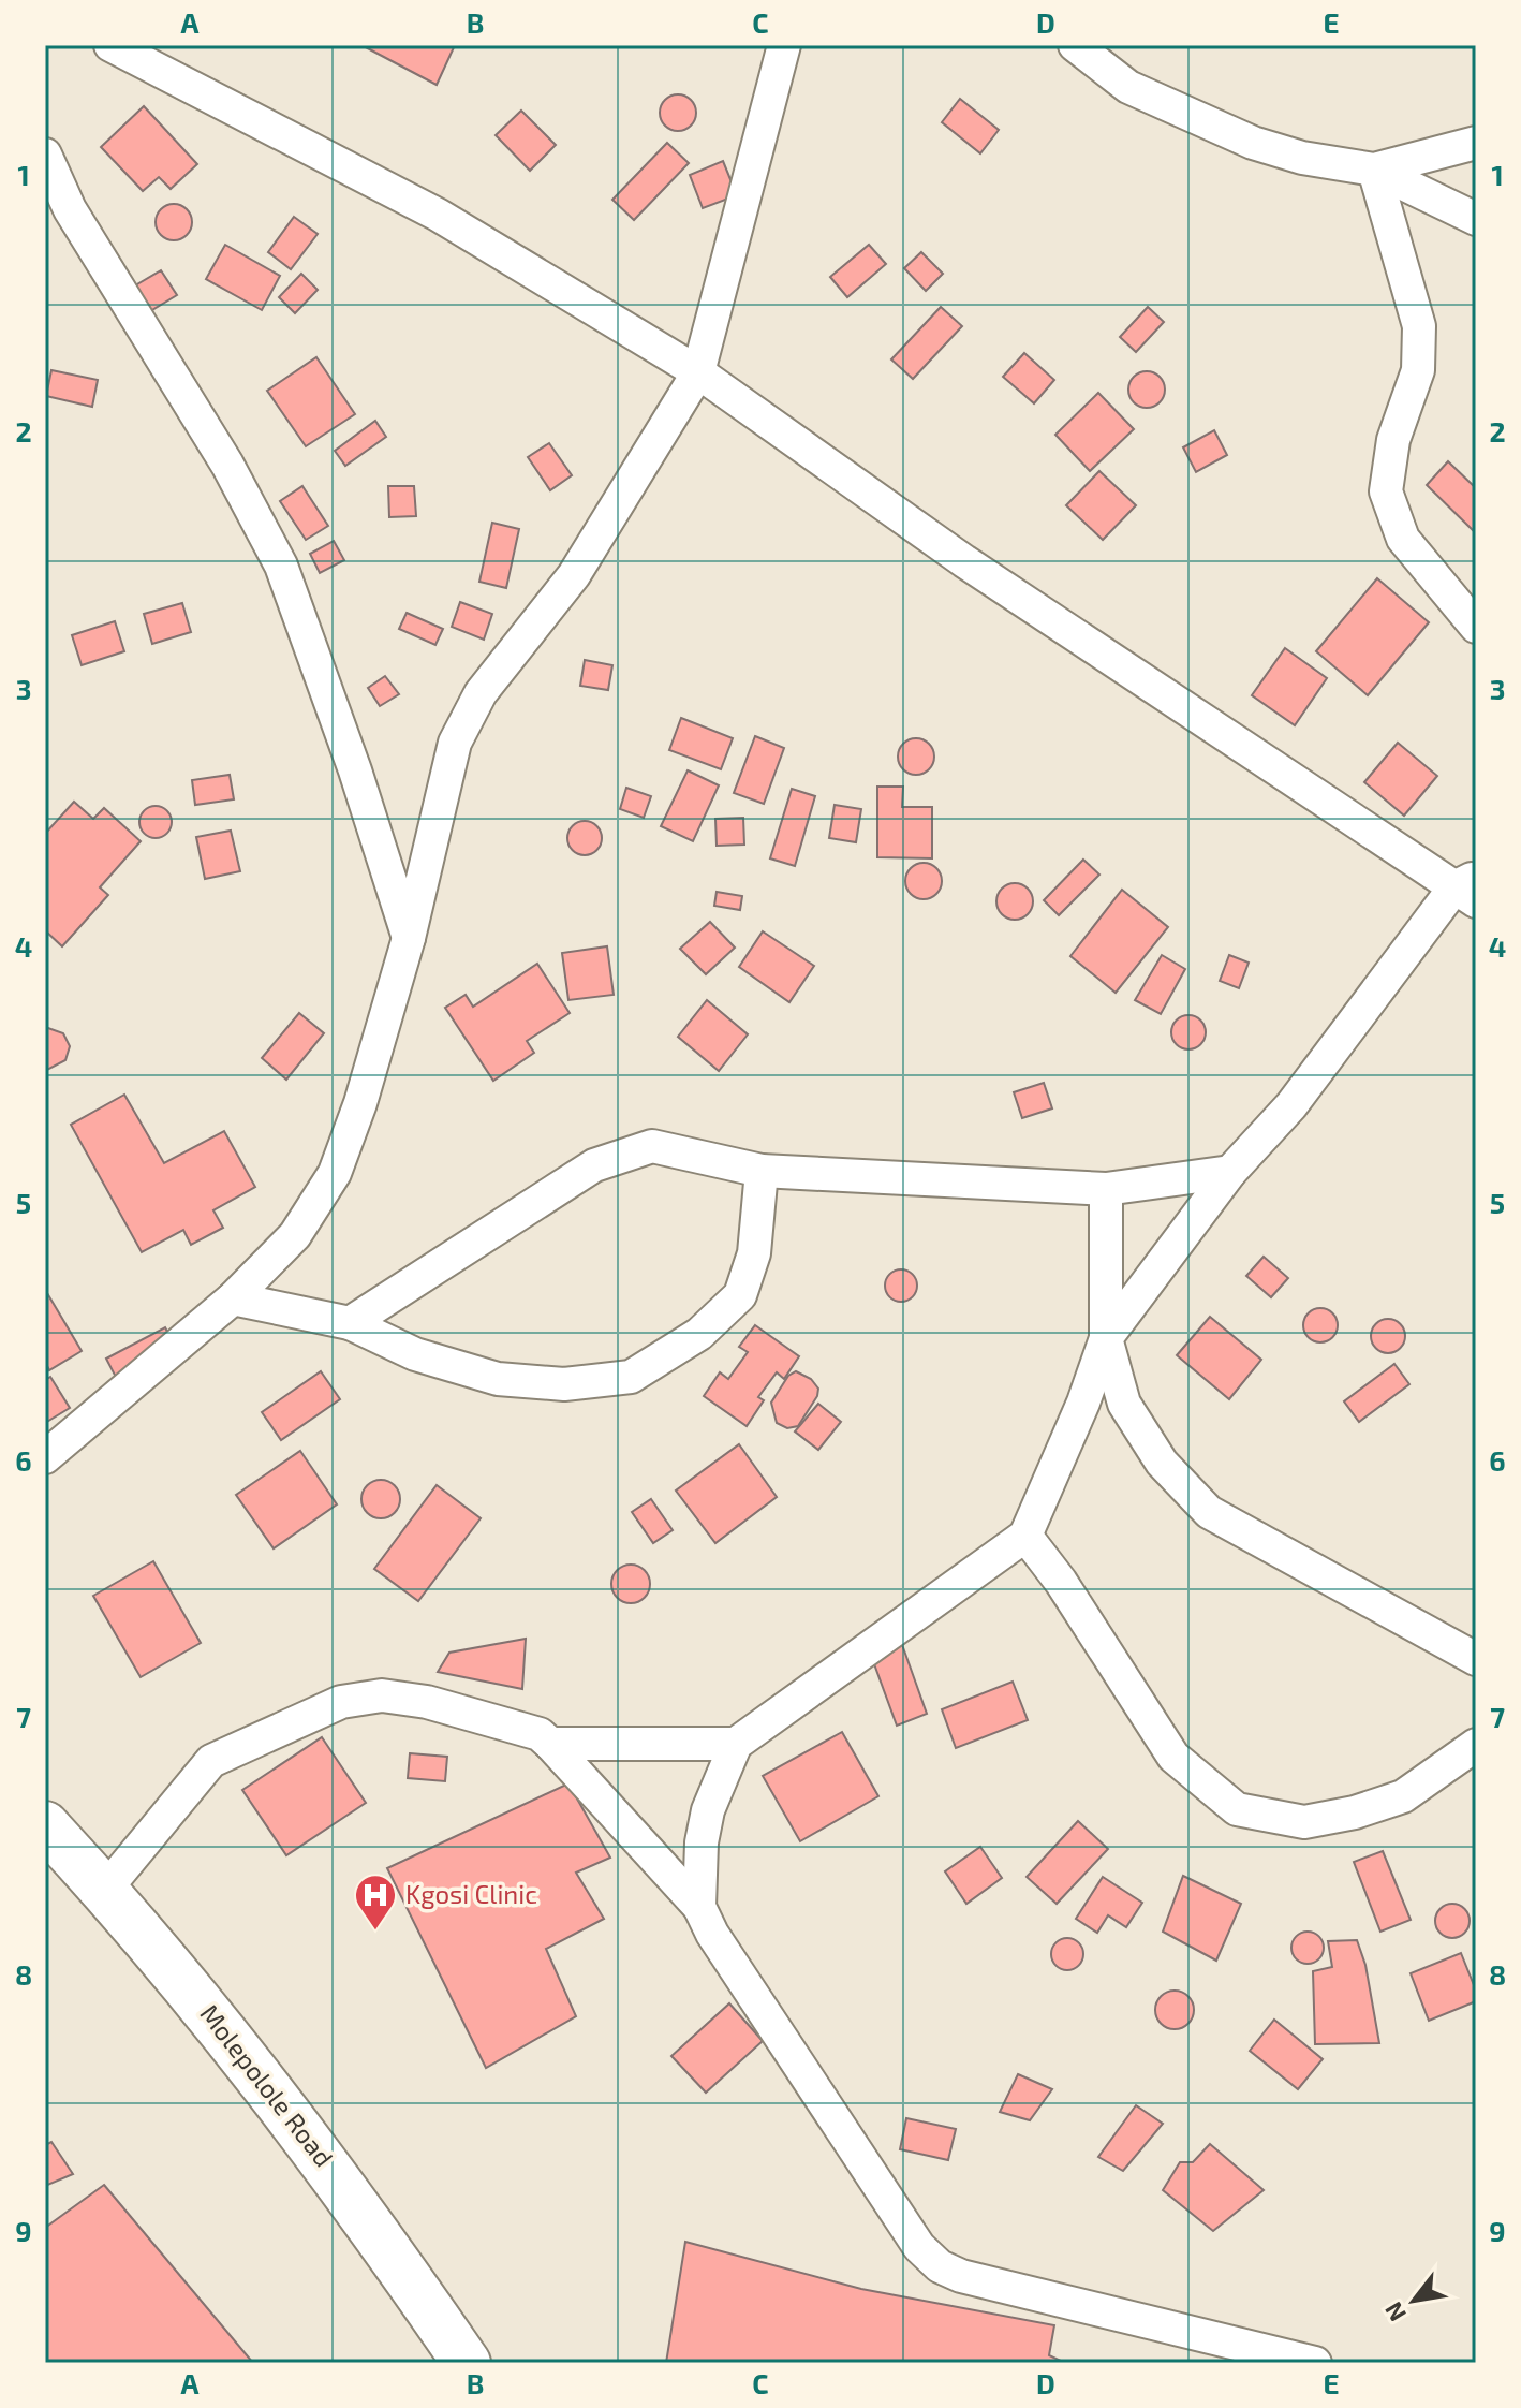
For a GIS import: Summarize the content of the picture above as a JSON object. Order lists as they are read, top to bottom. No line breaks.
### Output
{"streets":{"main road":["Molepolole Road"]},"places":{"hospital":["Kgosi Clinic"]},"north":"bottom left","grid":{"columns":["A","B","C","D","E"],"rows":["1","2","3","4","5","6","7","8","9"]}}
